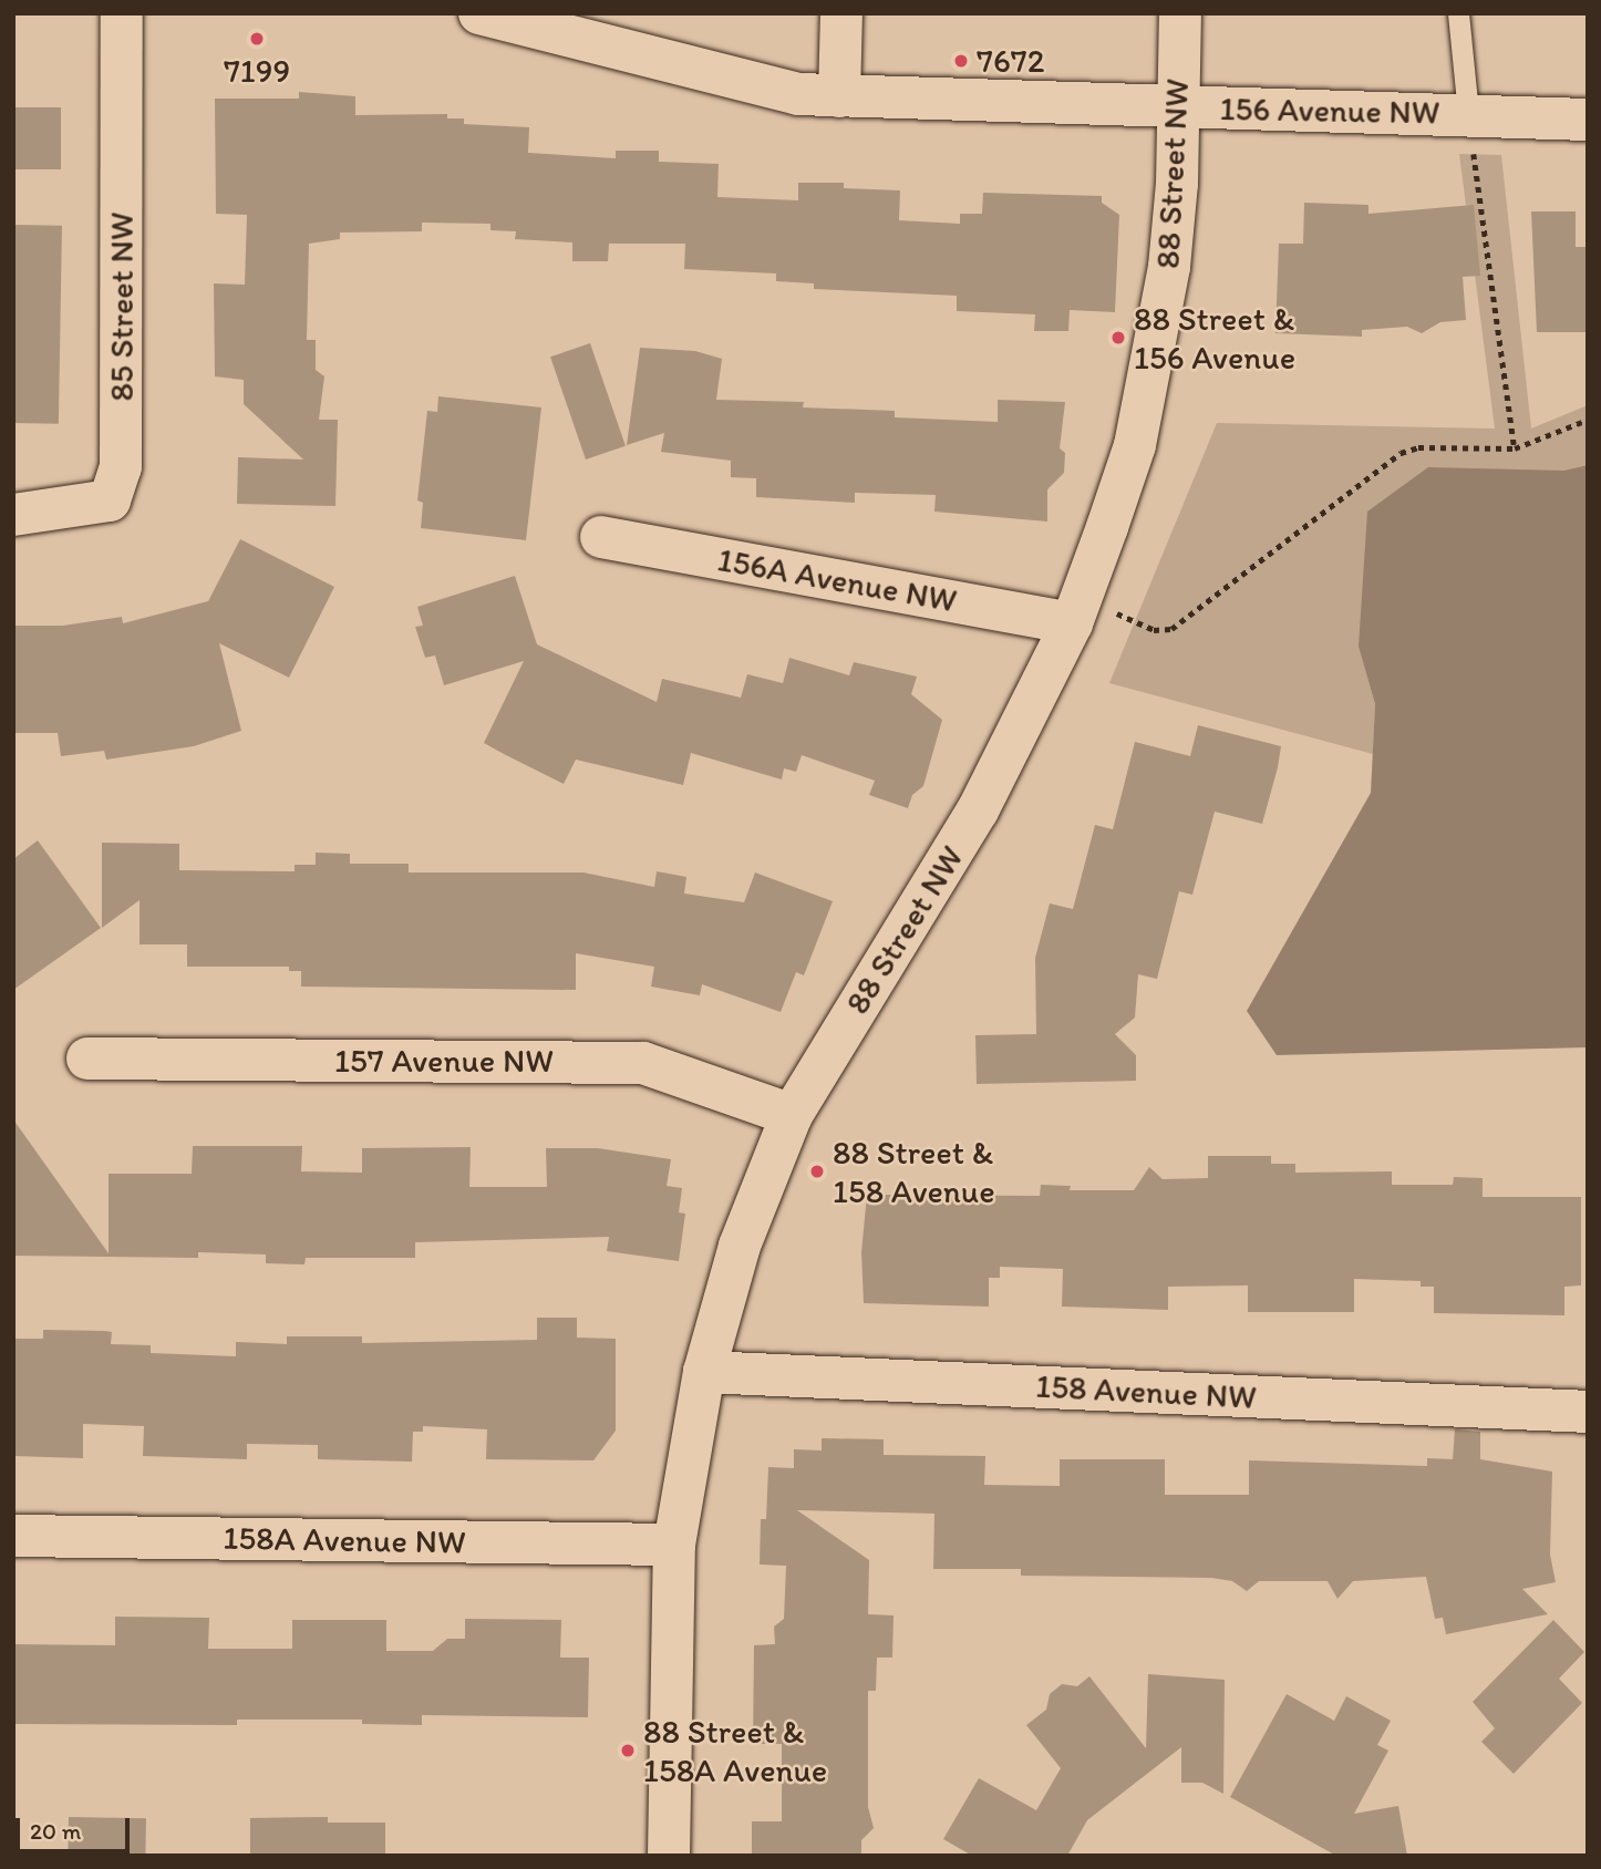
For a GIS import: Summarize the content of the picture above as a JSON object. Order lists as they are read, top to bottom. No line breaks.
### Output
{"streets":{"street":["156 Avenue NW","88 Street NW","85 Street NW","156A Avenue NW","157 Avenue NW","158 Avenue NW","158A Avenue NW"]},"crossings":[["156 Avenue NW","88 Street NW"],["88 Street NW","156A Avenue NW"],["88 Street NW","157 Avenue NW"],["88 Street NW","158 Avenue NW"],["88 Street NW","158A Avenue NW"]],"places":["7199","7672","88 Street & 156 Avenue","88 Street & 158 Avenue","88 Street & 158A Avenue"],"scale_bar":"20 m"}
